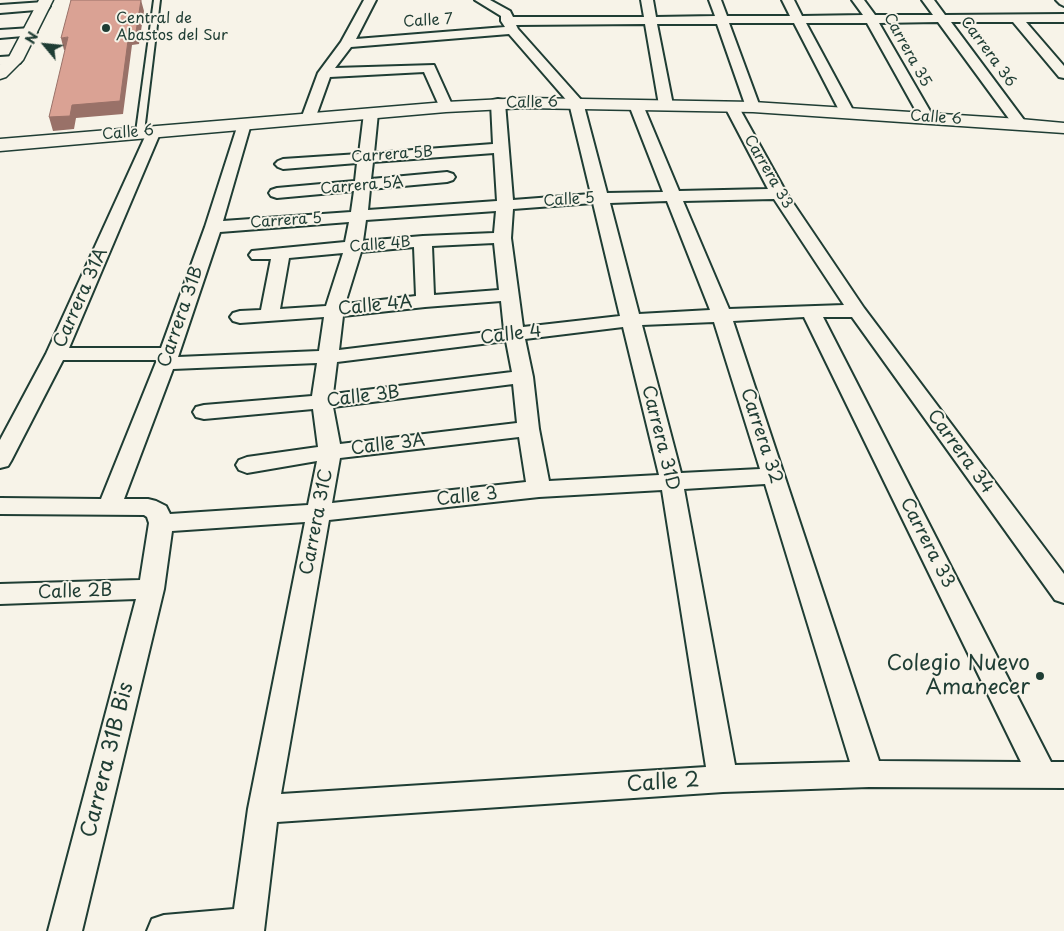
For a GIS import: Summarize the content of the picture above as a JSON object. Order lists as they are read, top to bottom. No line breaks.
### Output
{"streets":{"street":["Calle 7","Carrera 35","Carrera 36","Calle 6","Carrera 5B","Carrera 33","Carrera 5A","Calle 5","Carrera 5","Calle 4B","Carrera 31A","Calle 4A","Carrera 31B","Calle 4","Calle 3B","Carrera 32","Carrera 31D","Calle 3A","Carrera 34","Calle 3","Carrera 31C","Calle 2B","Carrera 31B Bis","Calle 2"]},"crossings":[["Calle 7","Carrera 35"],["Calle 7","Carrera 36"],["Calle 7","Carrera 33"],["Carrera 35","Calle 6"],["Carrera 36","Calle 6"],["Calle 6","Carrera 33"],["Calle 6","Carrera 31A"],["Calle 6","Carrera 31B"],["Calle 6","Carrera 32"],["Calle 6","Carrera 31D"],["Calle 6","Carrera 31C"],["Carrera 5B","Carrera 31C"],["Carrera 33","Calle 5"],["Carrera 33","Calle 4"],["Carrera 33","Carrera 34"],["Carrera 33","Calle 2"],["Carrera 5A","Carrera 31C"],["Calle 5","Carrera 5"],["Calle 5","Carrera 32"],["Calle 5","Carrera 31D"],["Calle 5","Carrera 31C"],["Carrera 5","Carrera 31B"],["Carrera 5","Carrera 31C"],["Calle 4B","Carrera 31C"],["Carrera 31A","Calle 4"],["Calle 4A","Carrera 31C"],["Carrera 31B","Calle 4"],["Calle 4","Carrera 32"],["Calle 4","Carrera 31D"],["Calle 4","Carrera 34"],["Calle 4","Carrera 31C"],["Calle 3B","Carrera 31C"],["Carrera 32","Calle 3"],["Carrera 32","Calle 2"],["Carrera 31D","Calle 3"],["Carrera 31D","Calle 2"],["Calle 3A","Carrera 31C"],["Calle 3","Carrera 31C"],["Calle 3","Carrera 31B Bis"],["Carrera 31C","Calle 2"],["Calle 2B","Carrera 31B Bis"]],"places":["Central de Abastos del Sur","Colegio Nuevo Amanecer"],"north":"top left"}
